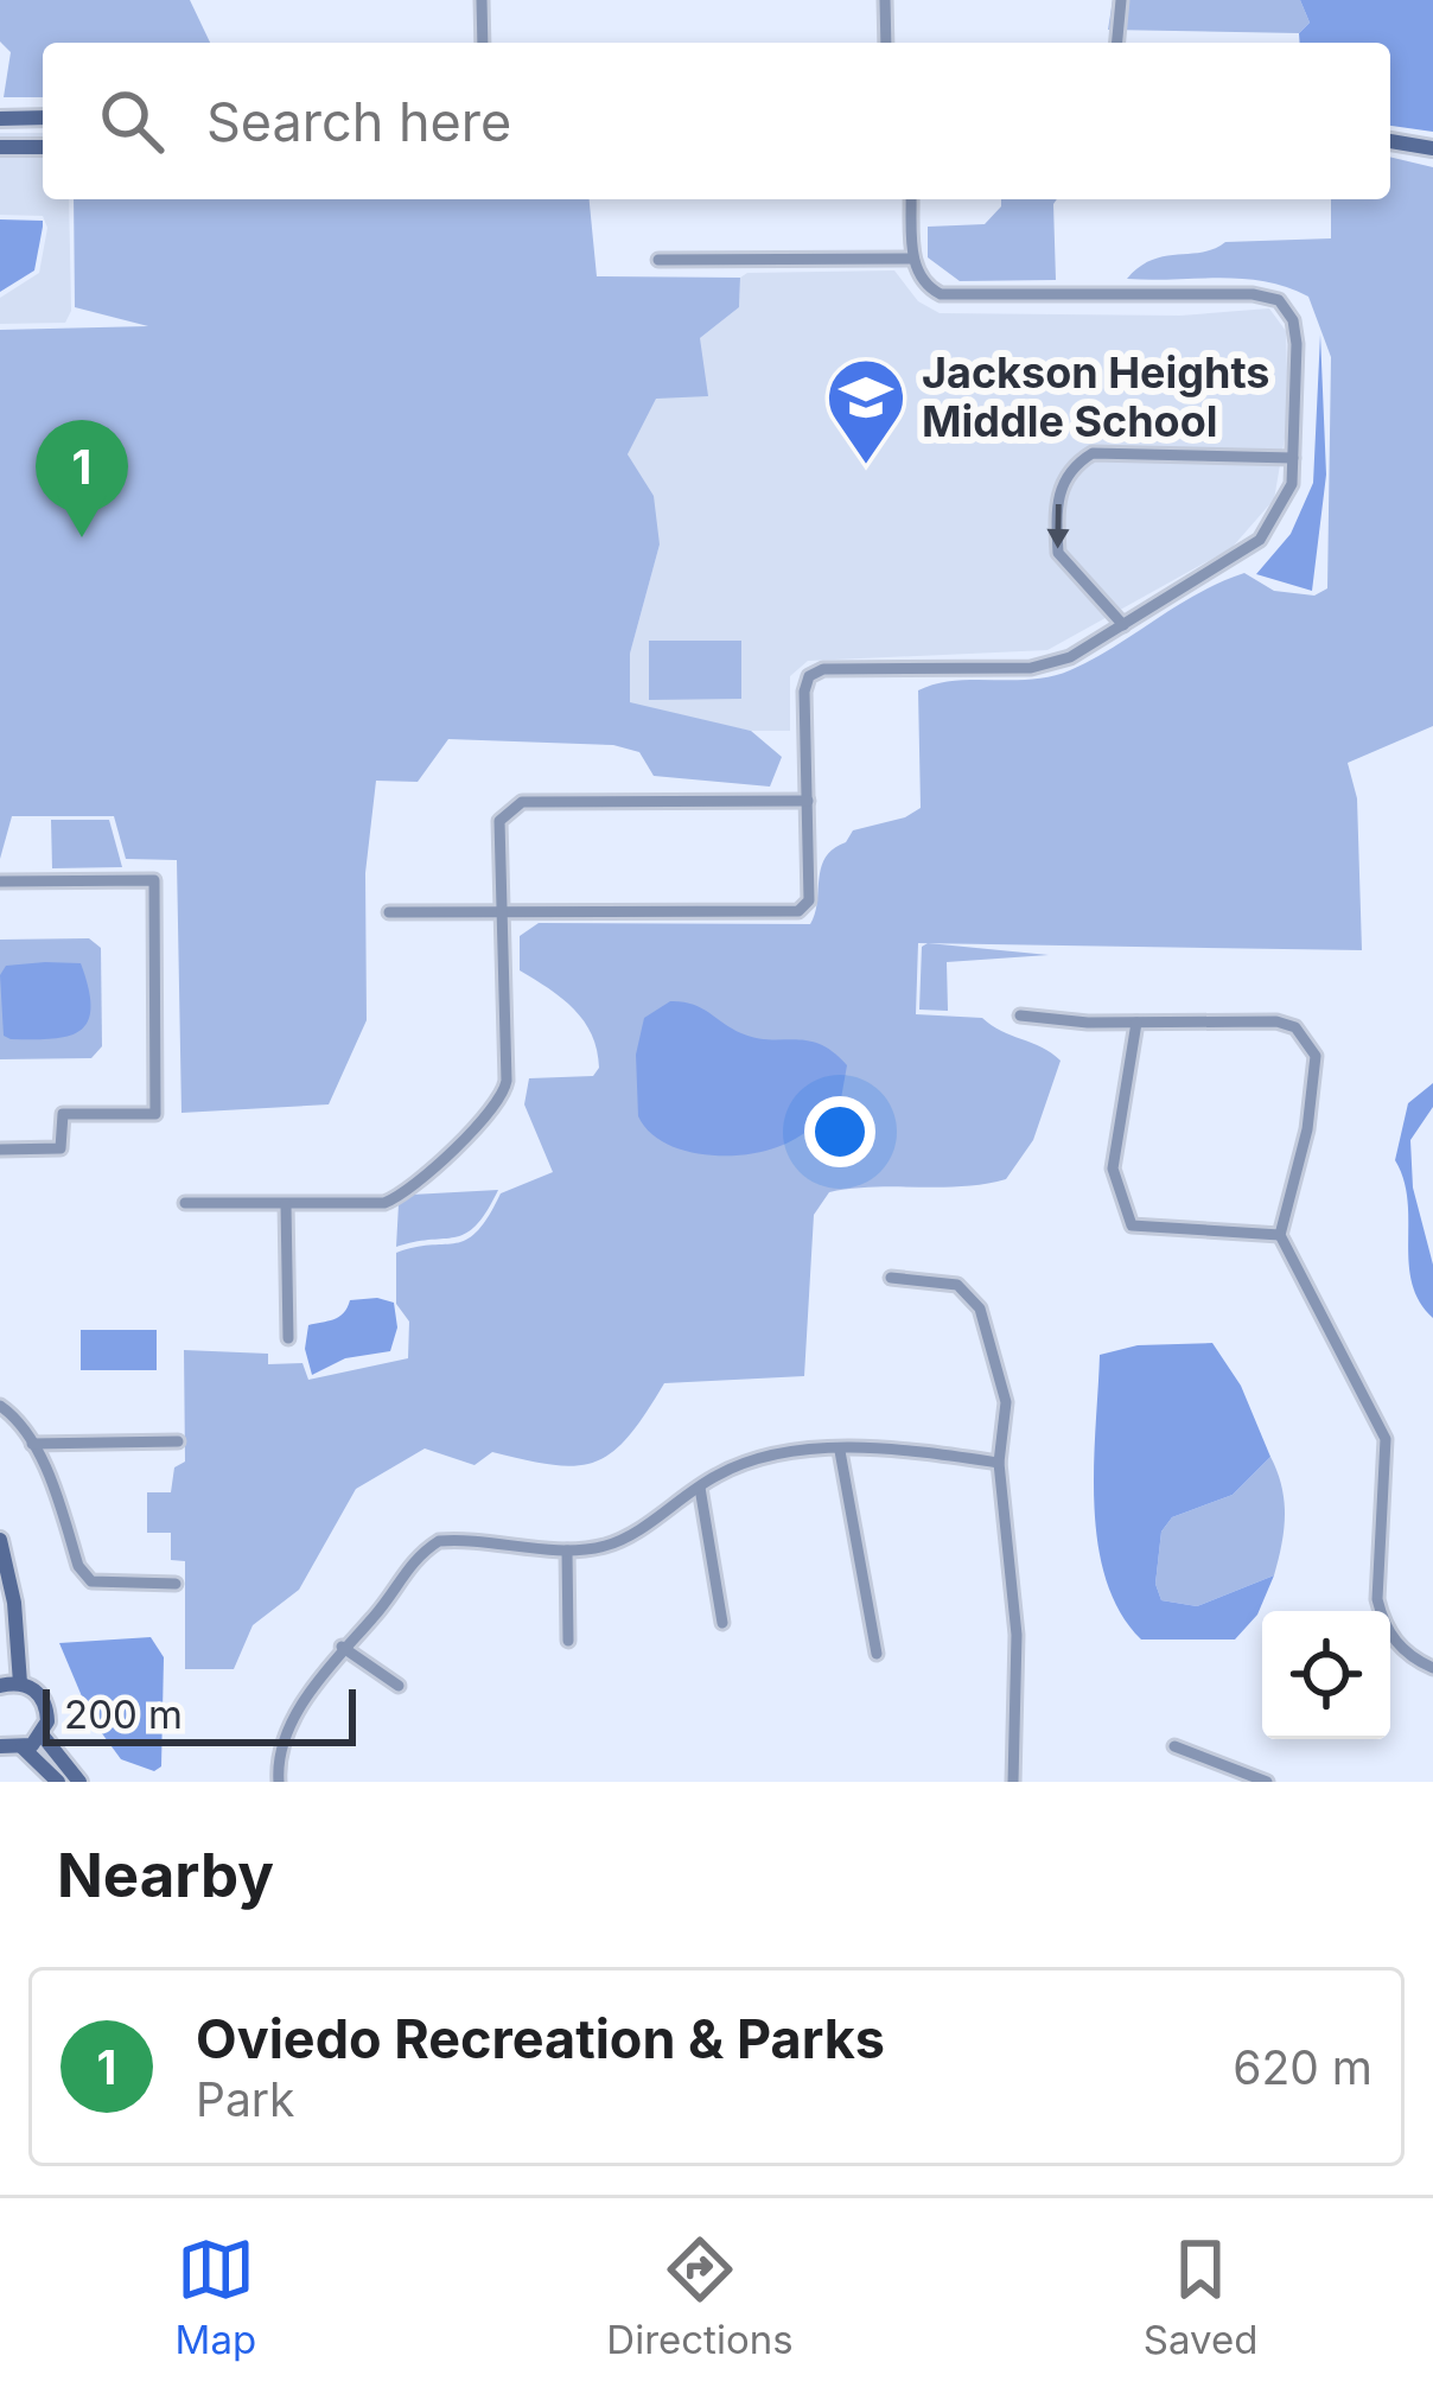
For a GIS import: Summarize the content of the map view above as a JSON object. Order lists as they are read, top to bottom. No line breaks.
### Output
{"places":{"school or university":["Jackson Heights Middle School"]},"scale_bar":"200 m","page":{"search":"Search here","pins":"1","scale":"200 m","heading":"Nearby","list":[{"mark":"1","name":"Oviedo Recreation & Parks","note":"Park","value":"620 m"}],"nav":["Map","Directions","Saved"]}}
